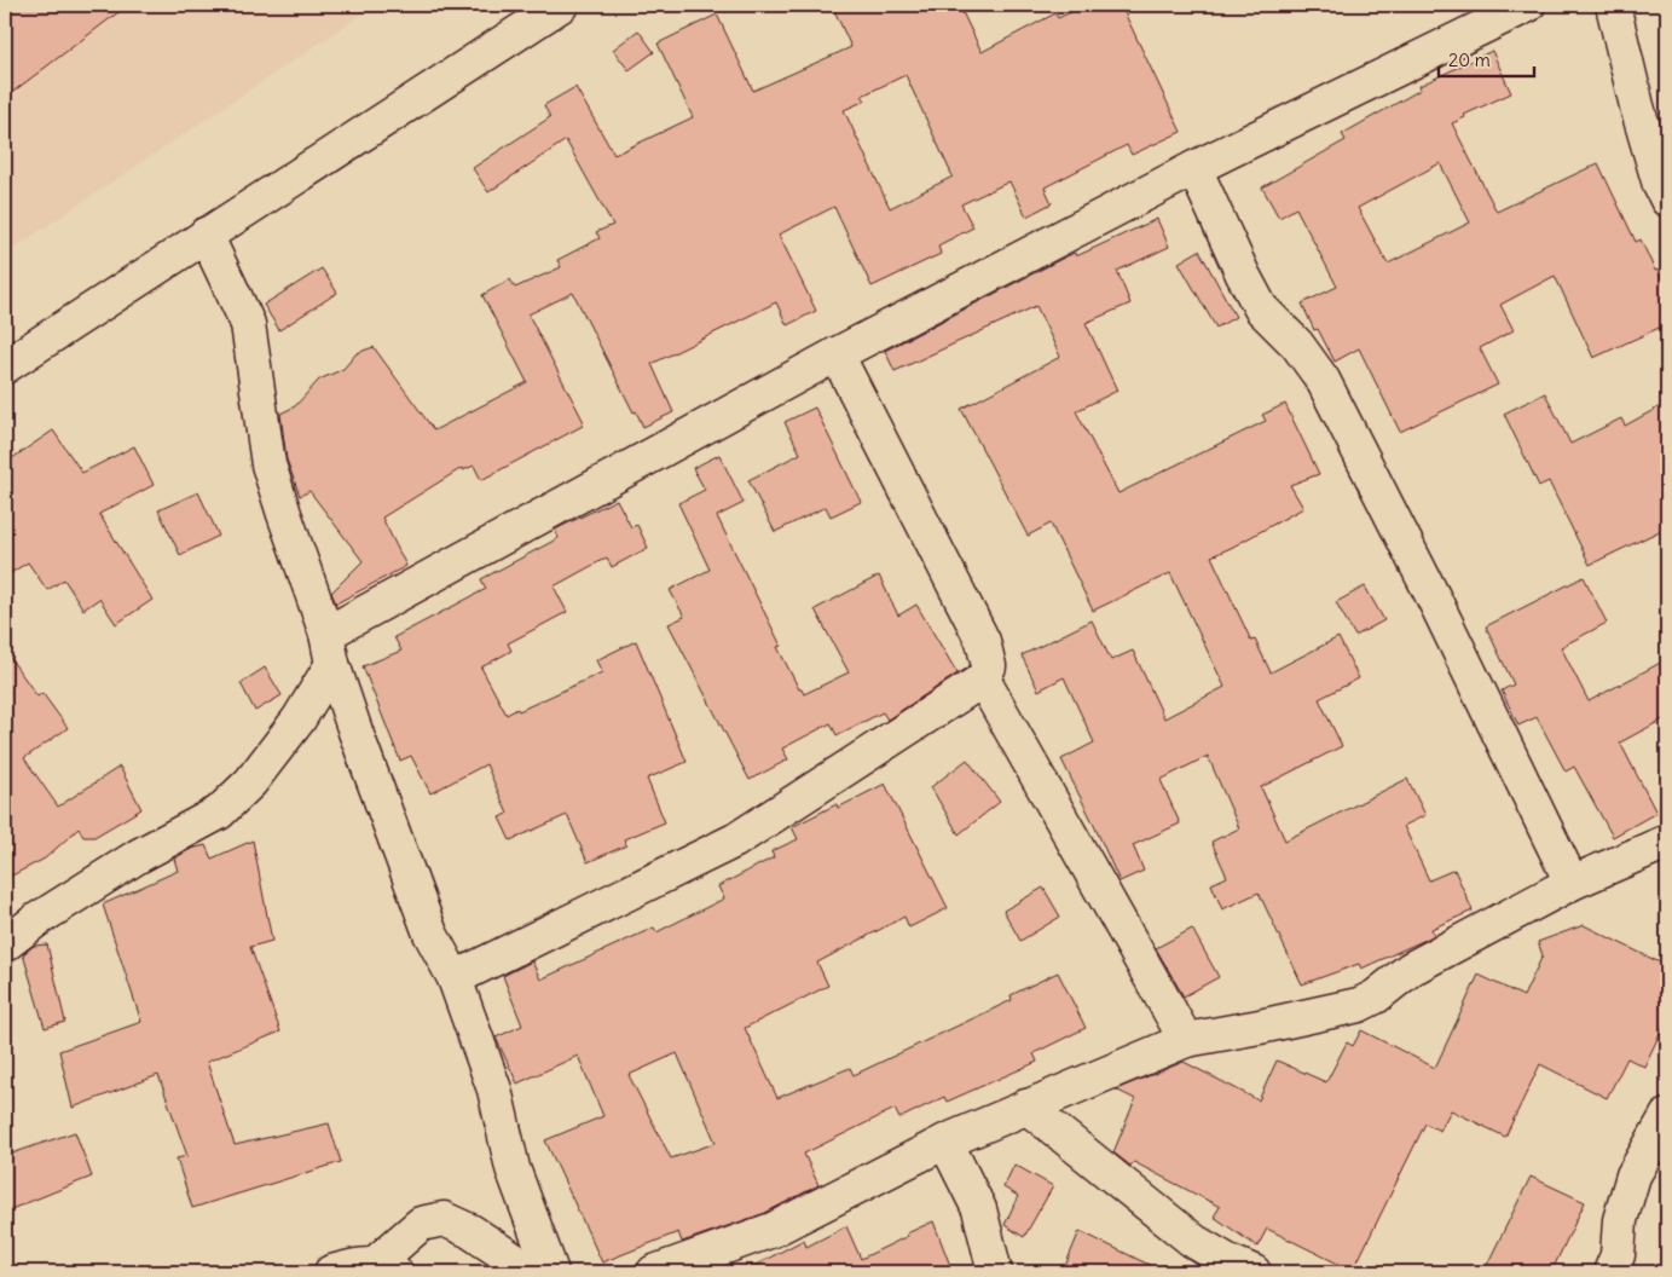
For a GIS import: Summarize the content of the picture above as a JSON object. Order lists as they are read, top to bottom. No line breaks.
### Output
{"scale_bar":"20 m"}
